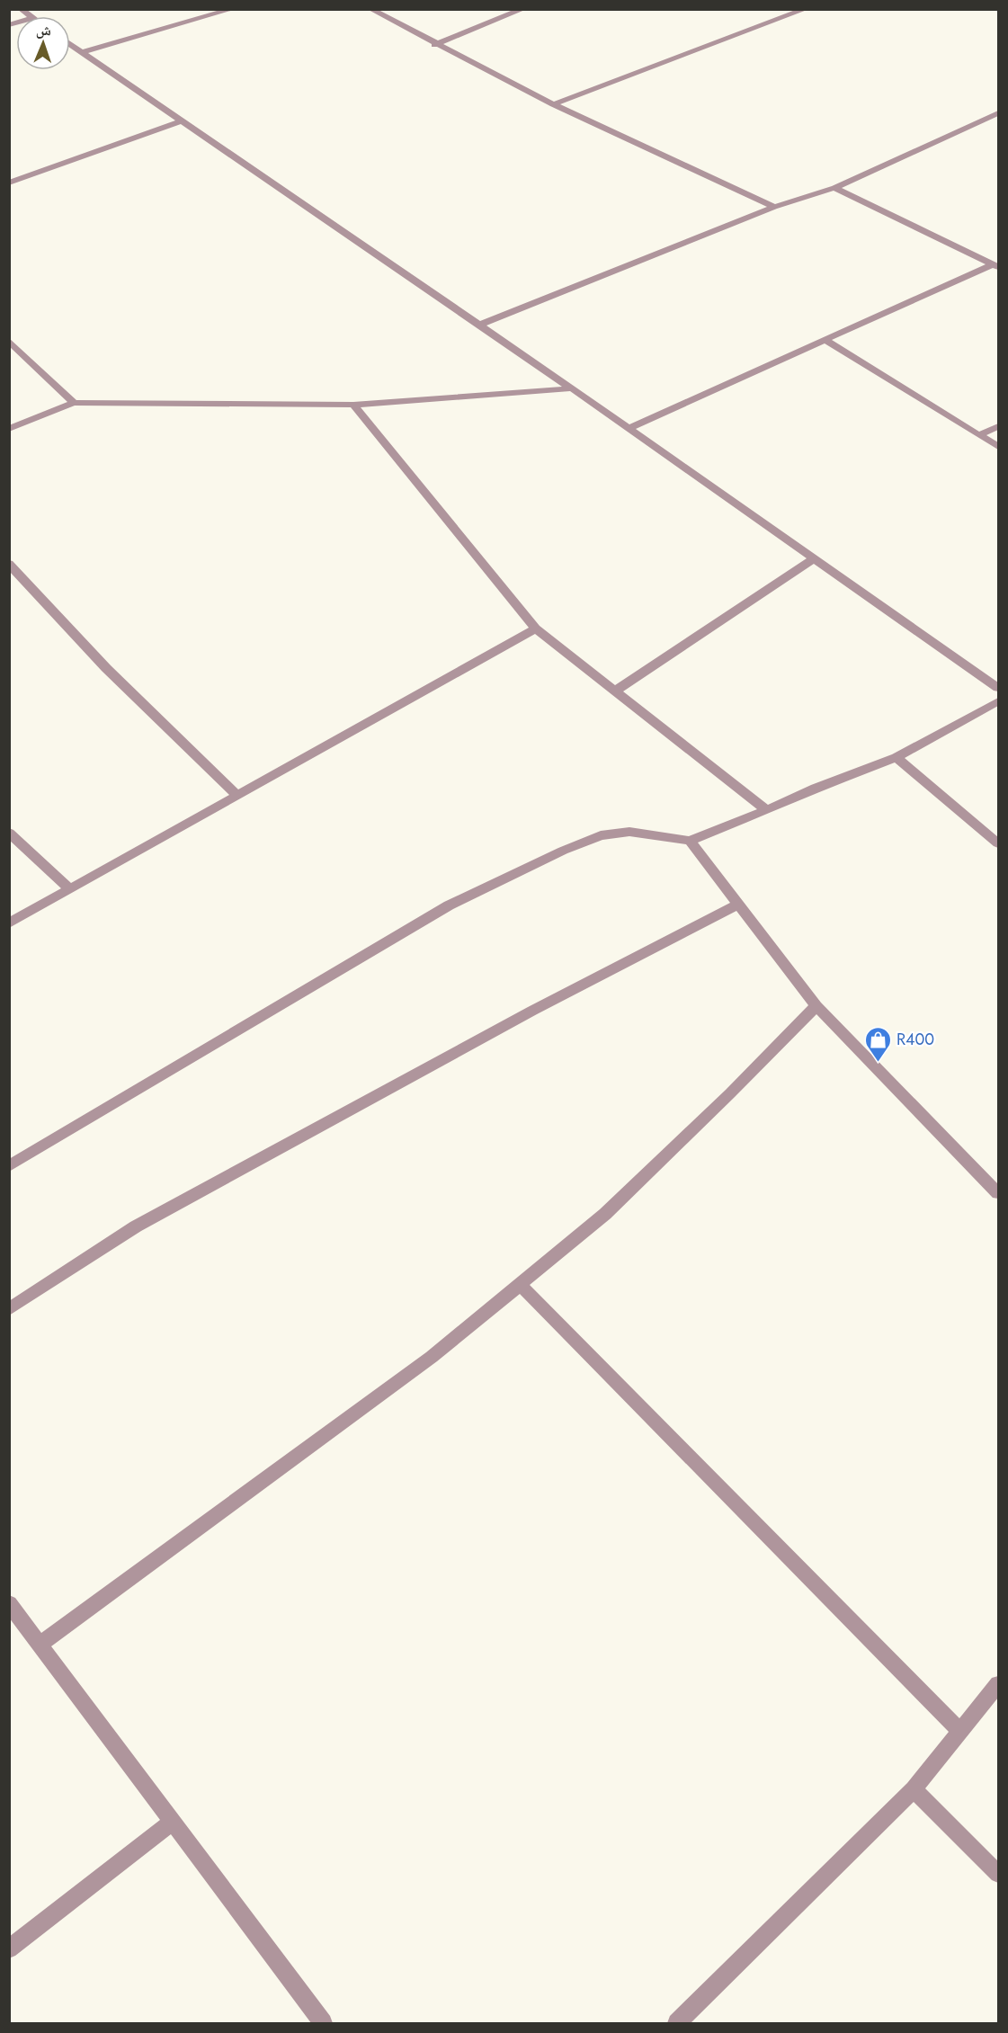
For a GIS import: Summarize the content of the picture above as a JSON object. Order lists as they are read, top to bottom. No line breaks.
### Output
{"places":{"shop":["R400"]},"north":"top"}
